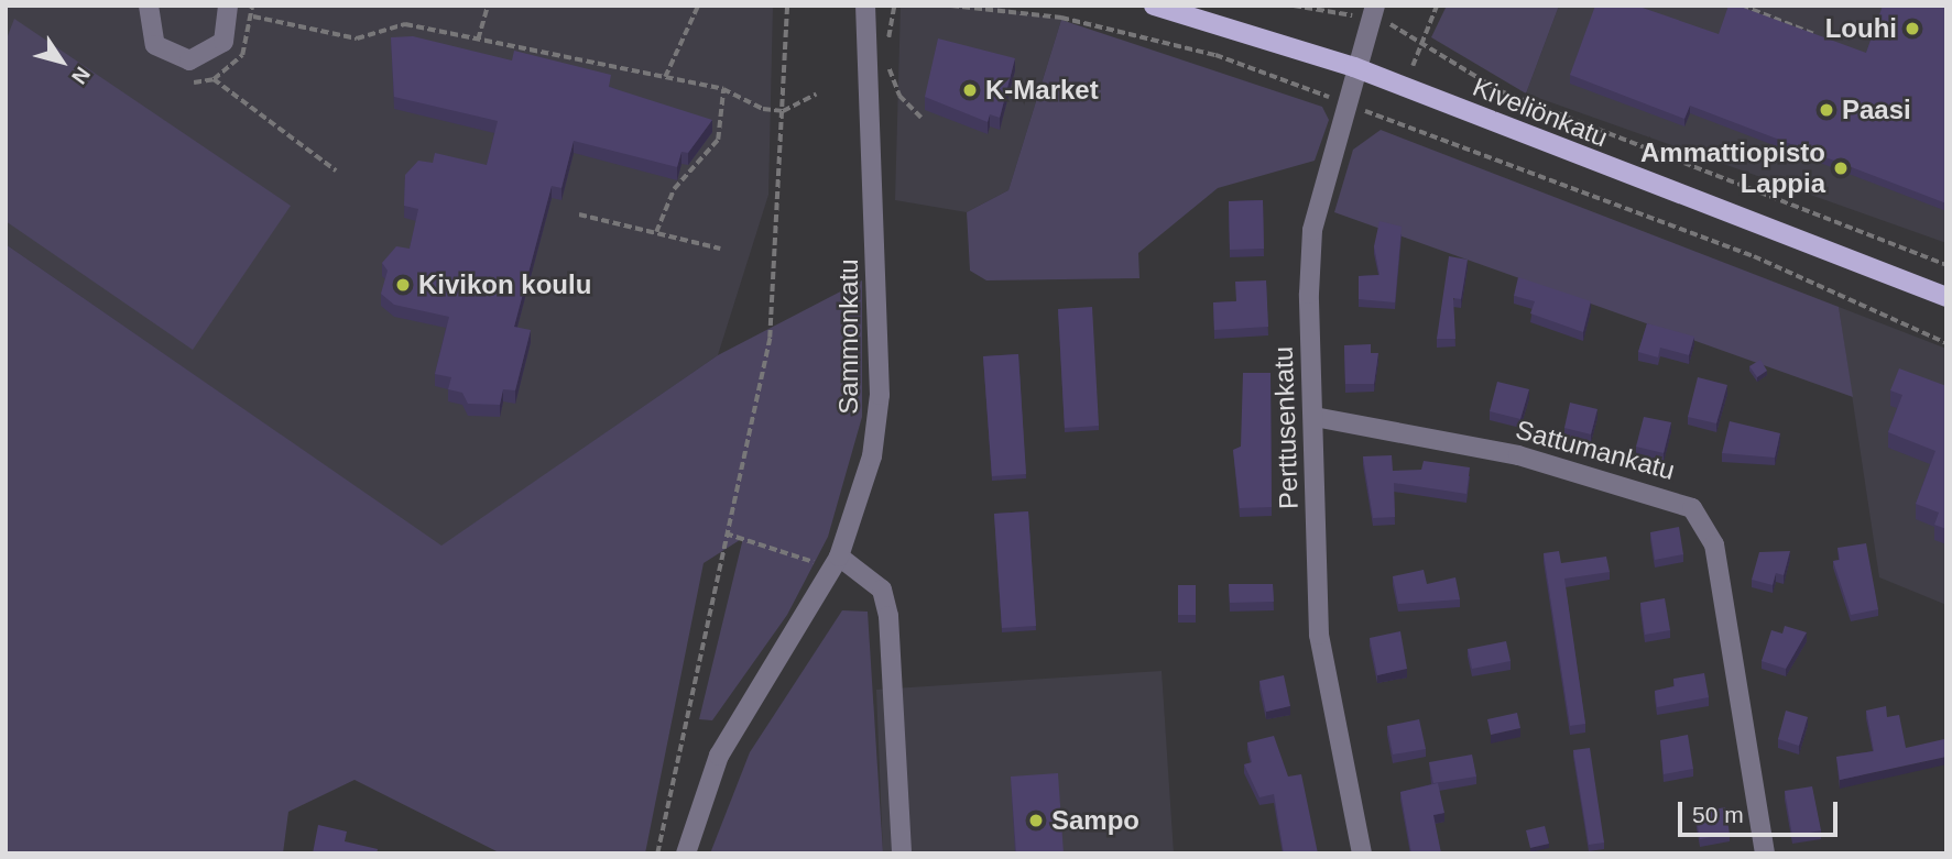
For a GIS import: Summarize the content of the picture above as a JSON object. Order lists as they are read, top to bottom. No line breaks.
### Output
{"streets":{"main road":["Kiveliönkatu"],"street":["Sammonkatu","Perttusenkatu","Sattumankatu"]},"crossings":[["Kiveliönkatu","Perttusenkatu"],["Perttusenkatu","Sattumankatu"]],"places":["Louhi","K-Market","Paasi","Ammattiopisto Lappia","Kivikon koulu","Sampo"],"scale_bar":"50 m","north":"bottom right"}
